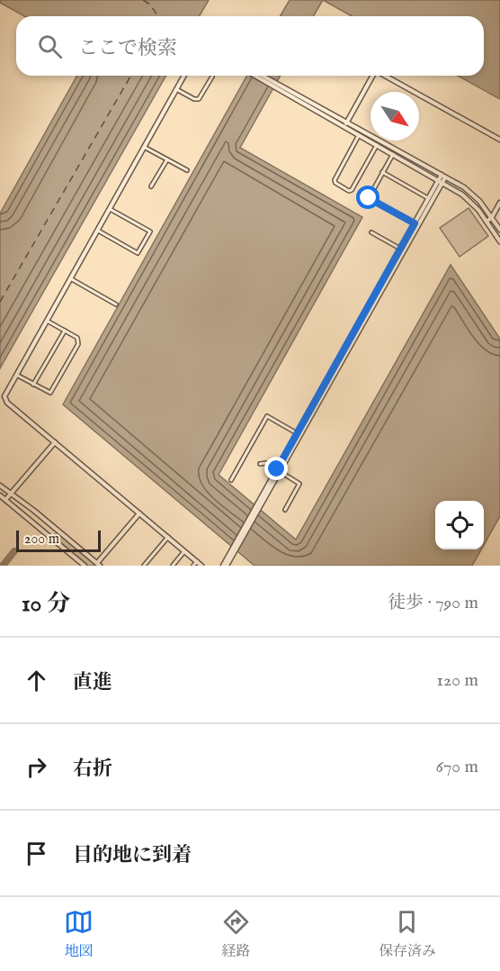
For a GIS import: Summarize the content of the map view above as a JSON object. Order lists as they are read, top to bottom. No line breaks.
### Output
{"scale_bar":"200 m","north":"bottom right","page":{"search":"ここで検索","scale":"200 m","heading":["10 分","徒歩 · 790 m"],"list":[["直進","120 m"],["右折","670 m"],"目的地に到着"],"nav":["地図","経路","保存済み"]}}
